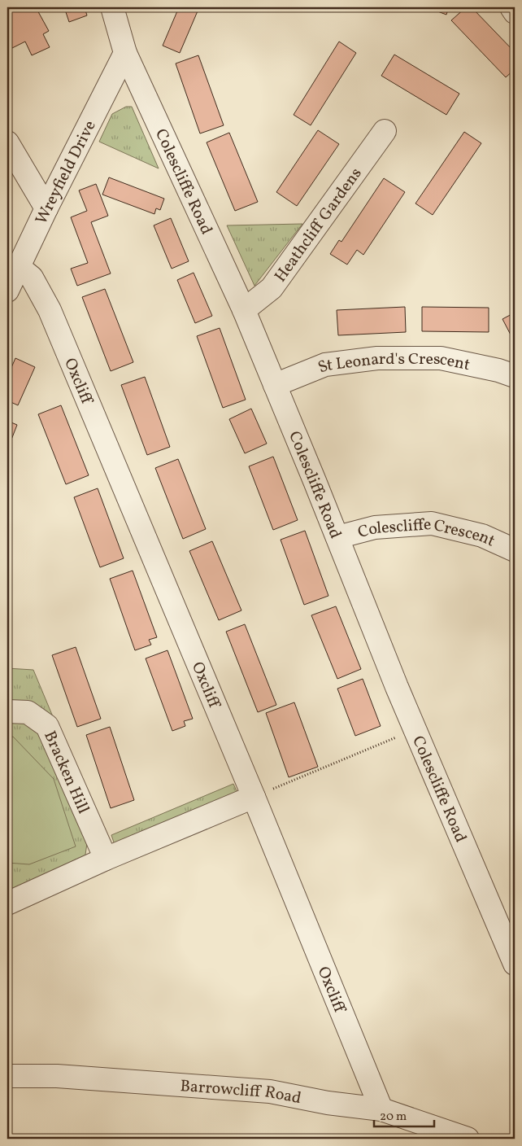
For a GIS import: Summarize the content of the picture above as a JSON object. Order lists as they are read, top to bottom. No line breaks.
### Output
{"streets":{"street":["Wreyfield Drive","Colescliffe Road","Heathcliff Gardens","St Leonard's Crescent","Oxcliff","Colescliffe Crescent","Bracken Hill","Barrowcliff Road"]},"crossings":[["Wreyfield Drive","Colescliffe Road"],["Wreyfield Drive","Oxcliff"],["Colescliffe Road","Heathcliff Gardens"],["Colescliffe Road","St Leonard's Crescent"],["Colescliffe Road","Colescliffe Crescent"],["Oxcliff","Barrowcliff Road"]],"scale_bar":"20 m"}
